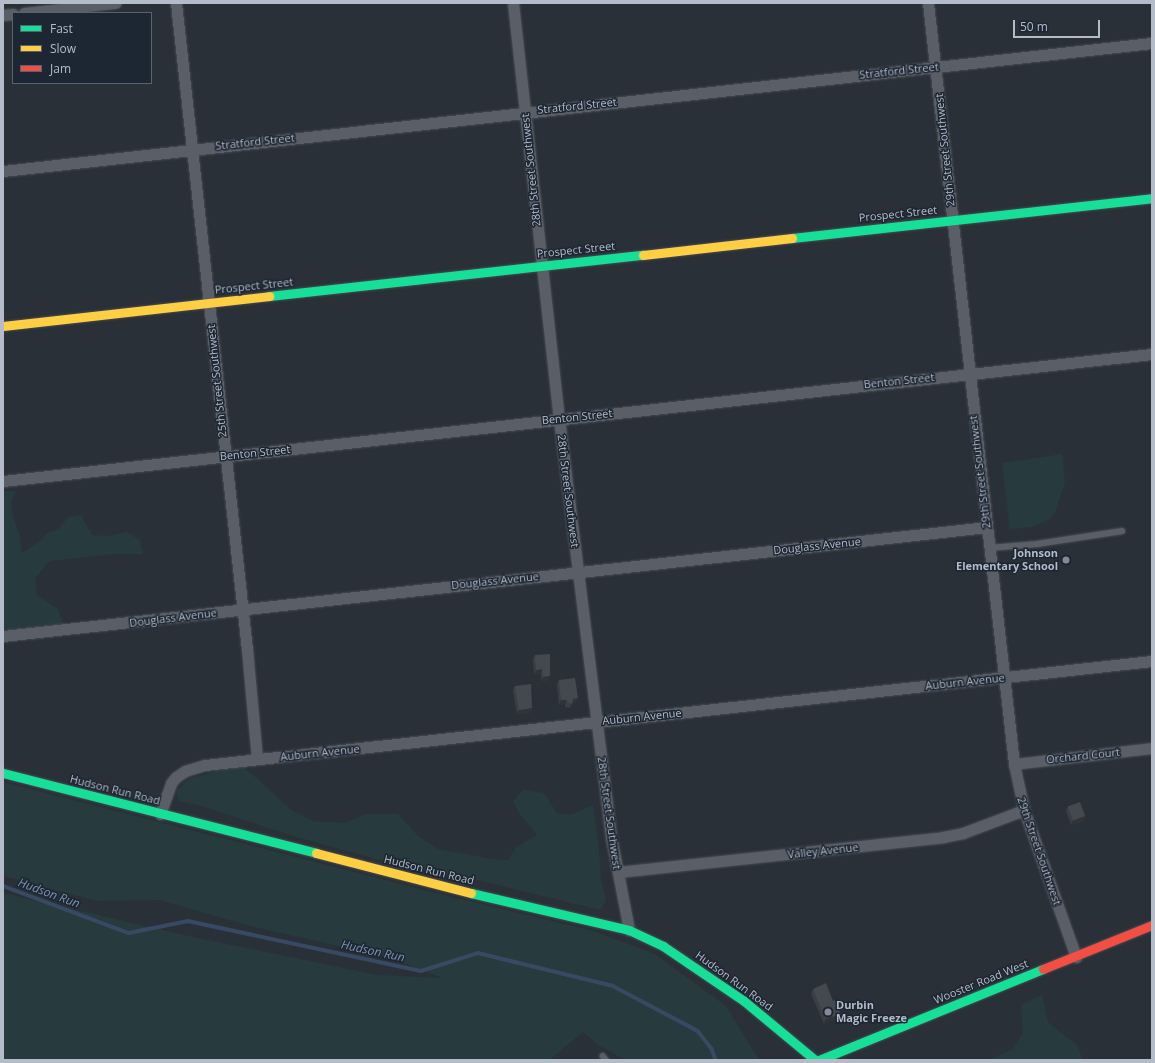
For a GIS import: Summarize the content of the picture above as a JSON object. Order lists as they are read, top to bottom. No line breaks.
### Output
{"streets":{"main road":["Prospect Street","Hudson Run Road","Wooster Road West"],"street":["Stratford Street","29th Street Southwest","28th Street Southwest","25th Street Southwest","Benton Street","Douglass Avenue","Auburn Avenue","Orchard Court","Valley Avenue"]},"crossings":[["Stratford Street","29th Street Southwest"],["Stratford Street","28th Street Southwest"],["Stratford Street","25th Street Southwest"],["29th Street Southwest","Prospect Street"],["29th Street Southwest","Benton Street"],["29th Street Southwest","Douglass Avenue"],["29th Street Southwest","Auburn Avenue"],["29th Street Southwest","Orchard Court"],["29th Street Southwest","Valley Avenue"],["29th Street Southwest","Wooster Road West"],["28th Street Southwest","Prospect Street"],["28th Street Southwest","Benton Street"],["28th Street Southwest","Douglass Avenue"],["28th Street Southwest","Auburn Avenue"],["28th Street Southwest","Hudson Run Road"],["28th Street Southwest","Valley Avenue"],["Prospect Street","25th Street Southwest"],["25th Street Southwest","Benton Street"],["25th Street Southwest","Douglass Avenue"],["25th Street Southwest","Auburn Avenue"],["Auburn Avenue","Hudson Run Road"],["Hudson Run Road","Wooster Road West"]],"water":["Hudson Run"],"places":["Johnson Elementary School","Durbin Magic Freeze"],"legend":["Fast","Slow","Jam"],"scale_bar":"50 m"}
